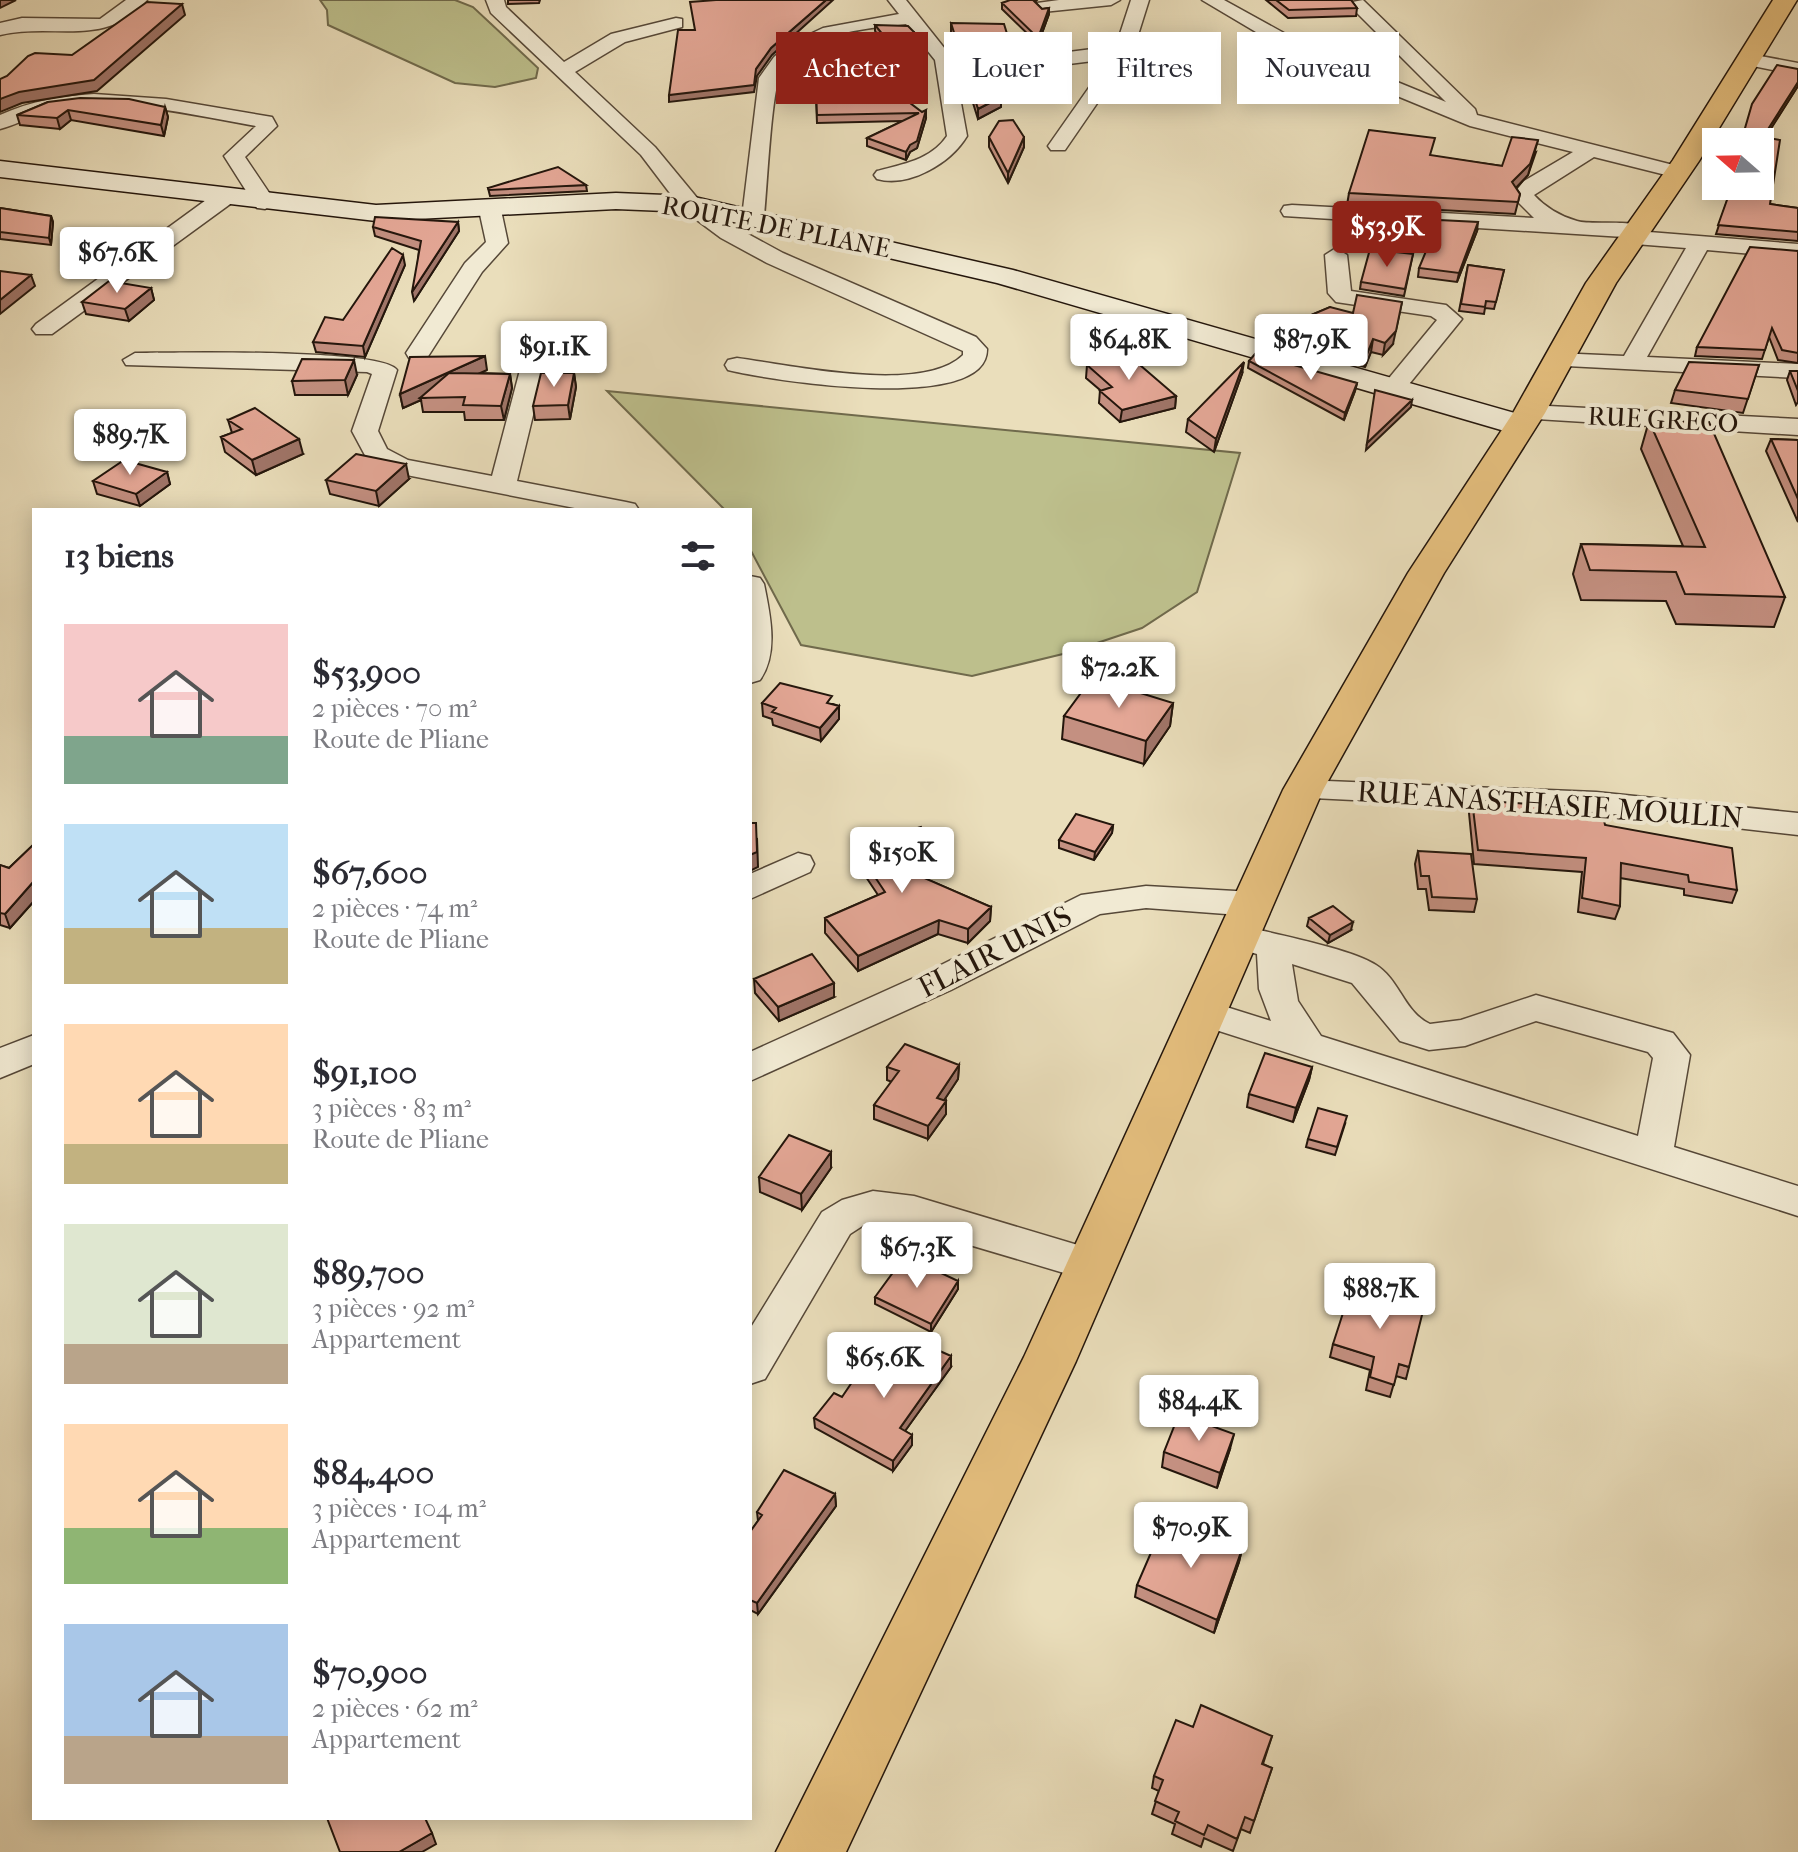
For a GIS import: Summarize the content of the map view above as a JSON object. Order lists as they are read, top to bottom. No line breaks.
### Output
{"streets":{"street":["ROUTE DE PLIANE","RUE GRECO","RUE ANASTHASIE MOULIN","FLAIR UNIS"]},"crossings":[["ROUTE DE PLIANE","RUE GRECO"]],"north":"left","page":{"chip":["Acheter","Louer","Filtres","Nouveau"],"price":["$53.9K","$67.6K","$64.8K","$87.9K","$91.1K","$89.7K","$72.2K","$150K","$67.3K","$88.7K","$65.6K","$84.4K","$70.9K"],"heading":"13 biens","list":[{"name":"$53,900","note":"2 pièces · 70 m² · Route de Pliane"},{"name":"$67,600","note":"2 pièces · 74 m² · Route de Pliane"},{"name":"$91,100","note":"3 pièces · 83 m² · Route de Pliane"},{"name":"$89,700","note":"3 pièces · 92 m² · Appartement"},{"name":"$84,400","note":"3 pièces · 104 m² · Appartement"},{"name":"$70,900","note":"2 pièces · 62 m² · Appartement"}]}}
